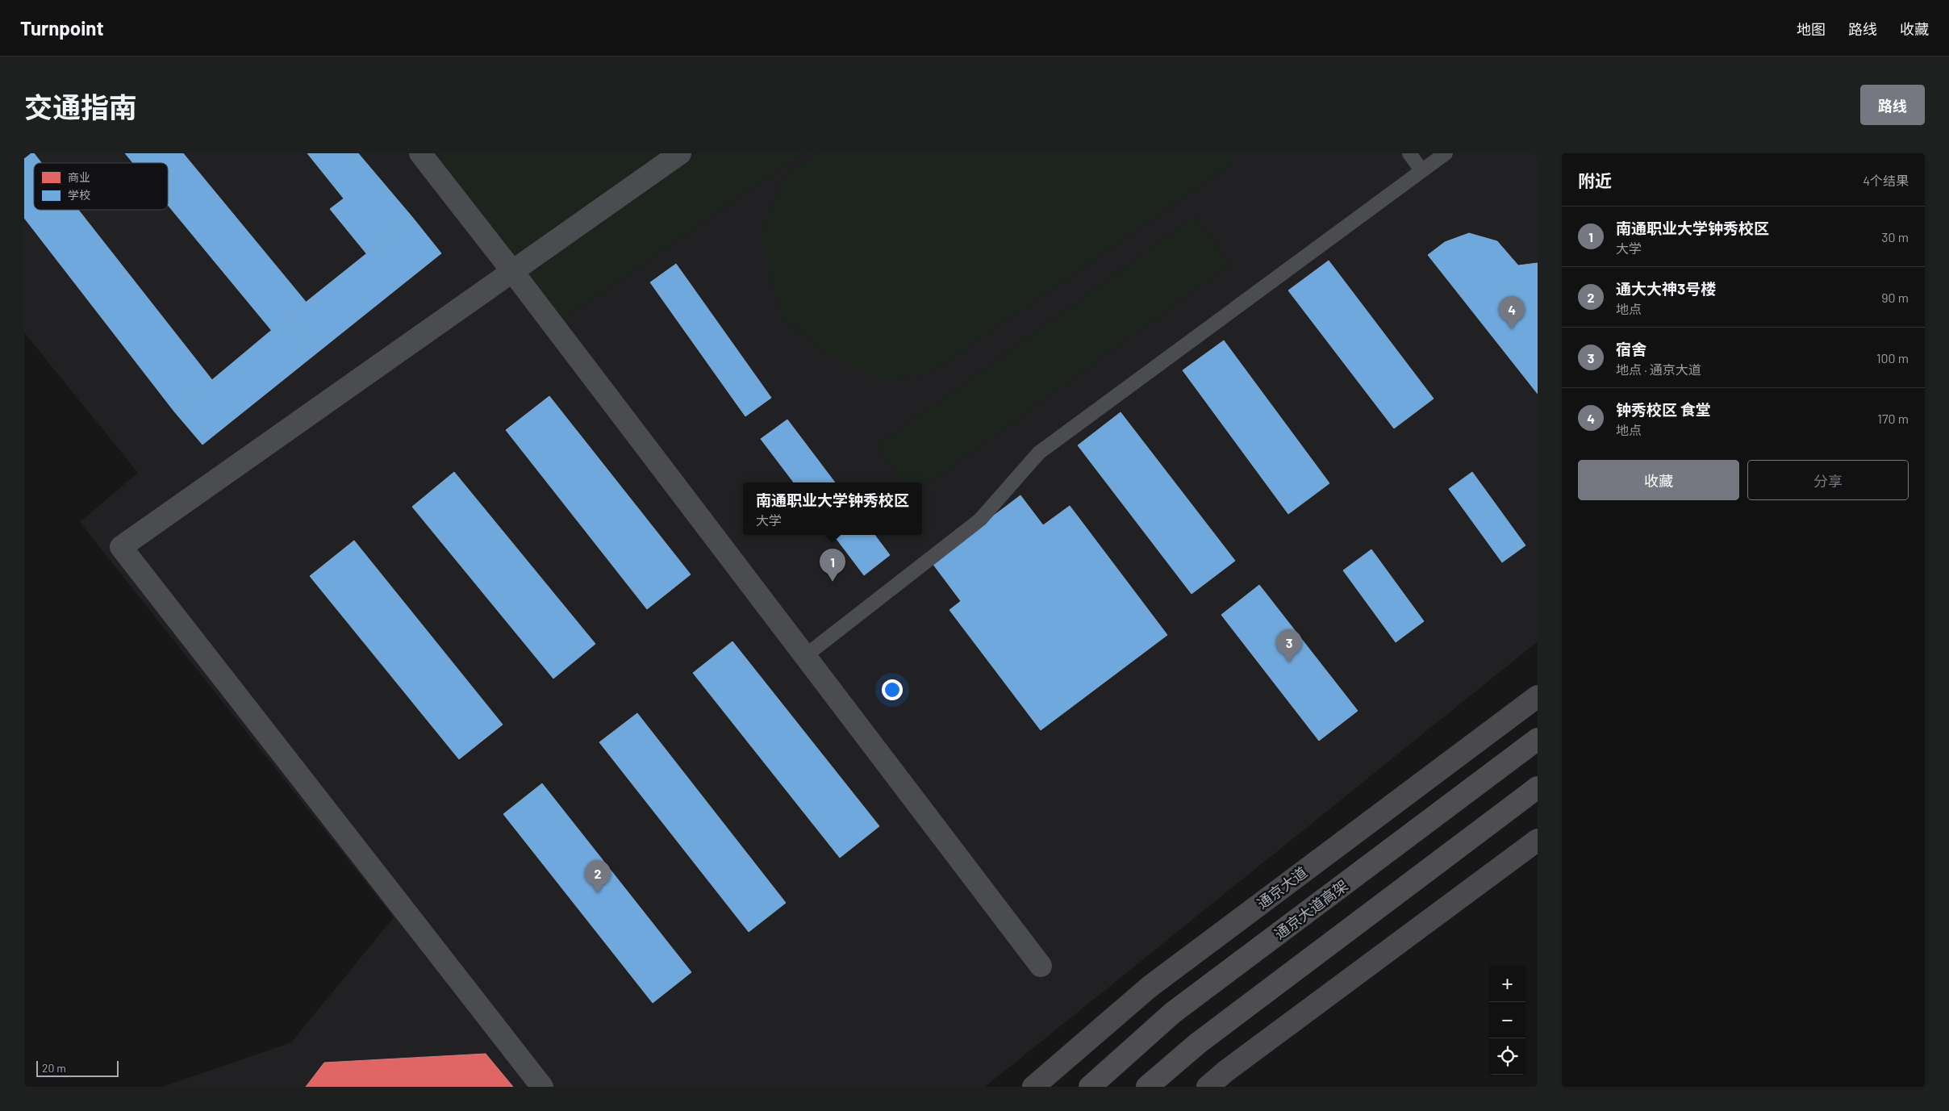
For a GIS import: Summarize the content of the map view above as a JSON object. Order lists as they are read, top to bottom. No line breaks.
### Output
{"streets":{"highway":["通京大道高架"],"main road":["通京大道"]},"legend":["商业","学校"],"scale_bar":"20 m","page":{"header":"Turnpoint","nav":["地图","路线","收藏"],"title":"交通指南","buttons":["路线",["收藏","分享"]],"heading":["附近","4个结果"],"list":[{"mark":"1","name":"南通职业大学钟秀校区","note":"大学","value":"30 m"},{"mark":"2","name":"通大大神3号楼","note":"地点","value":"90 m"},{"mark":"3","name":"宿舍","note":"地点 · 通京大道","value":"100 m"},{"mark":"4","name":"钟秀校区 食堂","note":"地点","value":"170 m"}],"pins":["4","1","3","2"],"popup":["南通职业大学钟秀校区","大学"],"map_buttons":["+","−"],"scale":"20 m"}}
